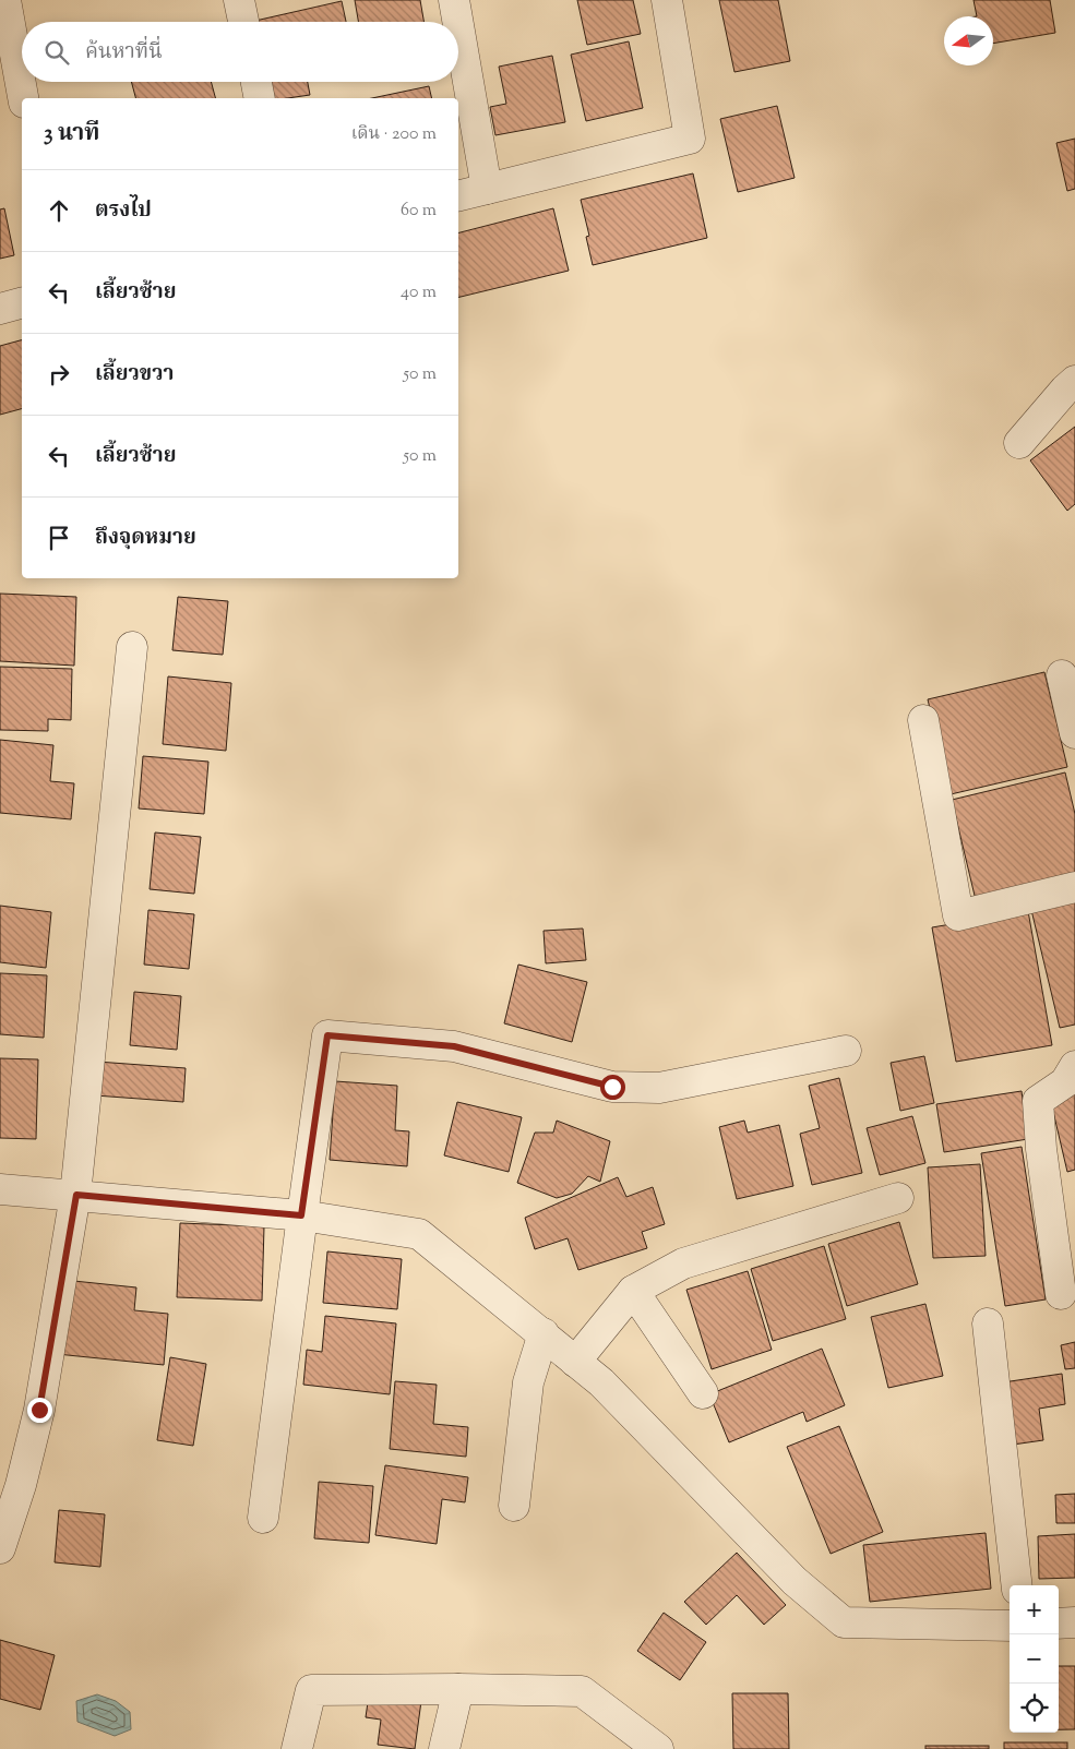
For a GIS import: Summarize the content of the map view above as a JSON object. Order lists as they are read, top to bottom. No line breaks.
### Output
{"north":"left","page":{"search":"ค้นหาที่นี่","heading":["3 นาที","เดิน · 200 m"],"list":[["ตรงไป","60 m"],["เลี้ยวซ้าย","40 m"],["เลี้ยวขวา","50 m"],["เลี้ยวซ้าย","50 m"],"ถึงจุดหมาย"],"map_buttons":["+","−"]}}
